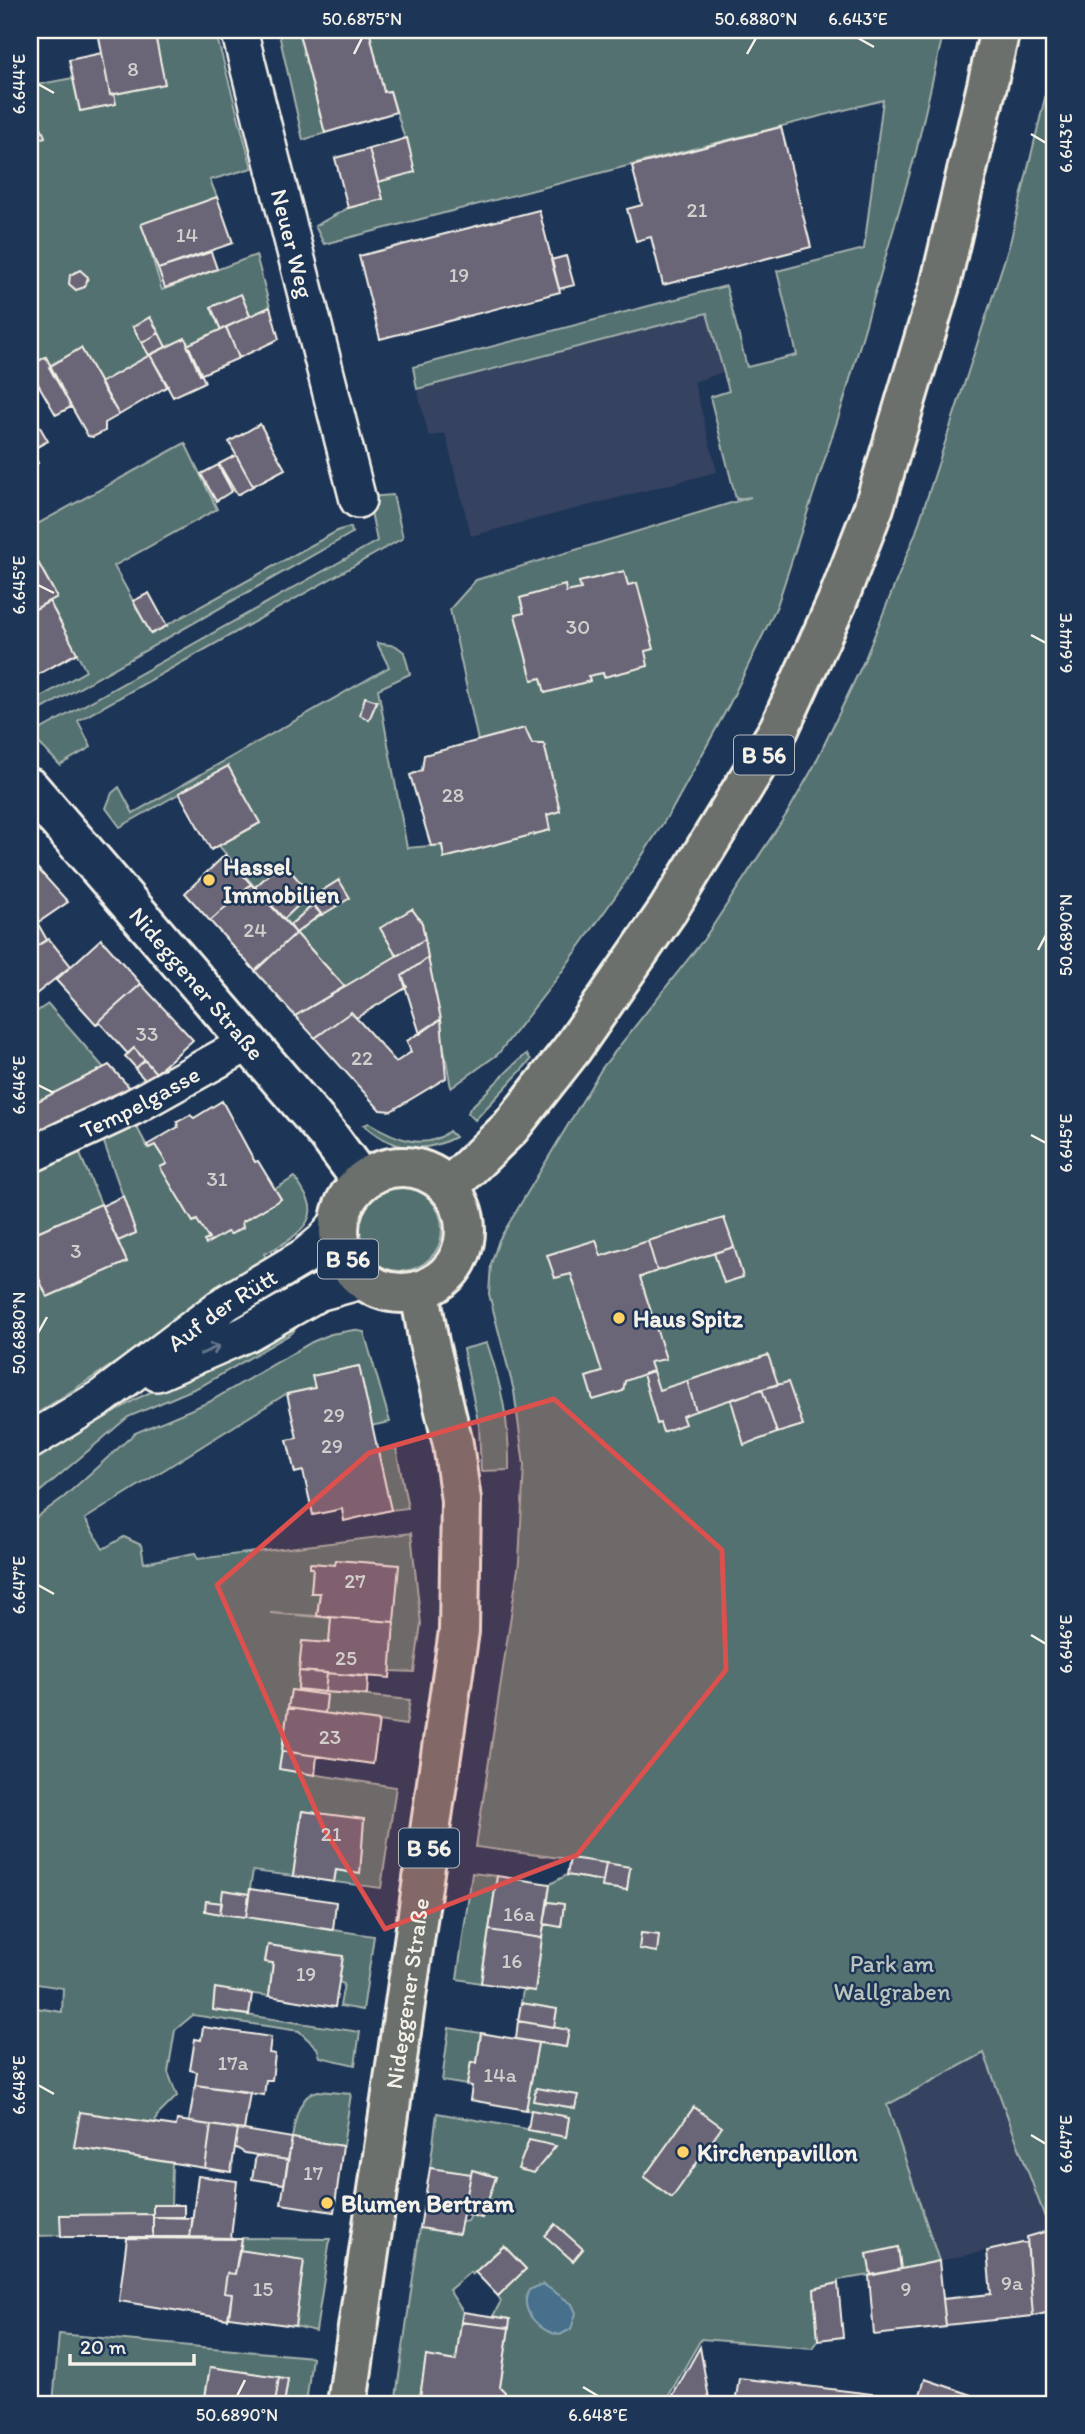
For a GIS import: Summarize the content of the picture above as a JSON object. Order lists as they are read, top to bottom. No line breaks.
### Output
{"streets":{"main road":["B 56","Nideggener Straße"],"street":["Neuer Weg","Tempelgasse","Auf der Rütt"]},"crossings":[["B 56","Nideggener Straße"],["B 56","Auf der Rütt"],["Nideggener Straße","Tempelgasse"],["Nideggener Straße","Auf der Rütt"]],"parks":["Park am Wallgraben"],"places":["Hassel Immobilien","Haus Spitz","Kirchenpavillon","Blumen Bertram"],"house_numbers":["8","21","14","19","30","28","24","33","22","31","3","29","29","27","25","23","21","16a","16","19","17a","14a","17","9a","15","9"],"scale_bar":"20 m","coordinates":["50.6875°N","50.6880°N","6.643°E","6.644°E","6.645°E","50.6890°N","6.646°E","6.647°E","6.648°E"]}
